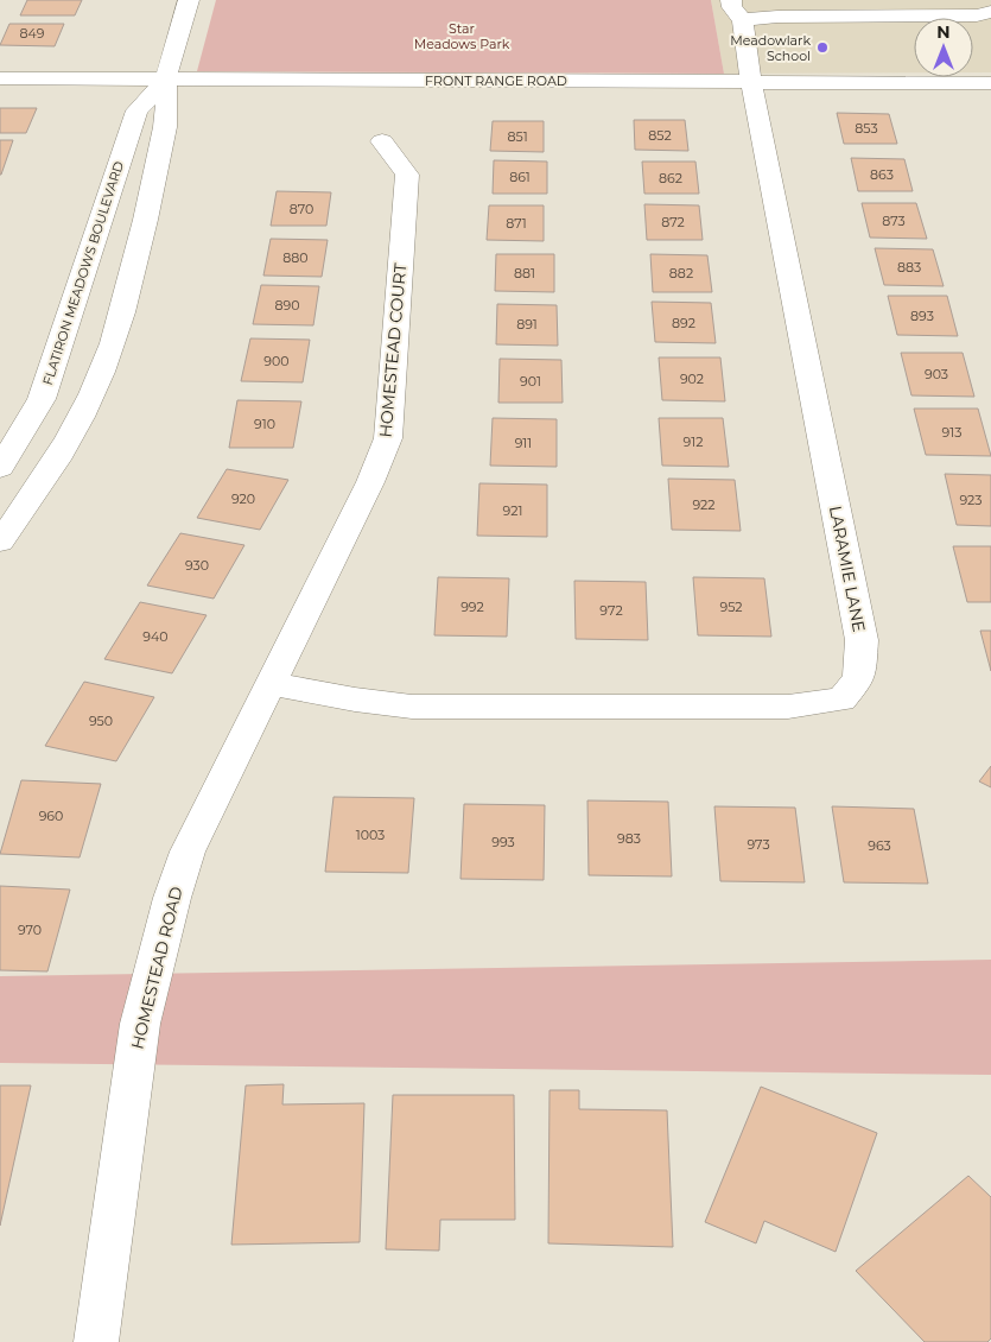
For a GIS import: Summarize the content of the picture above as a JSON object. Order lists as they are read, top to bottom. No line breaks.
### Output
{"streets":{"street":["FRONT RANGE ROAD","FLATIRON MEADOWS BOULEVARD","HOMESTEAD COURT","LARAMIE LANE","HOMESTEAD ROAD"]},"crossings":[["FRONT RANGE ROAD","FLATIRON MEADOWS BOULEVARD"],["FRONT RANGE ROAD","LARAMIE LANE"],["HOMESTEAD COURT","LARAMIE LANE"],["HOMESTEAD COURT","HOMESTEAD ROAD"],["LARAMIE LANE","HOMESTEAD ROAD"]],"parks":["Star Meadows Park"],"places":["Meadowlark School"],"house_numbers":["849","853","852","851","863","861","862","870","873","872","871","880","883","881","882","890","893","892","891","900","903","902","901","910","913","912","911","920","923","922","921","930","992","952","972","940","950","960","1003","983","993","973","963","970"],"north":"top"}
